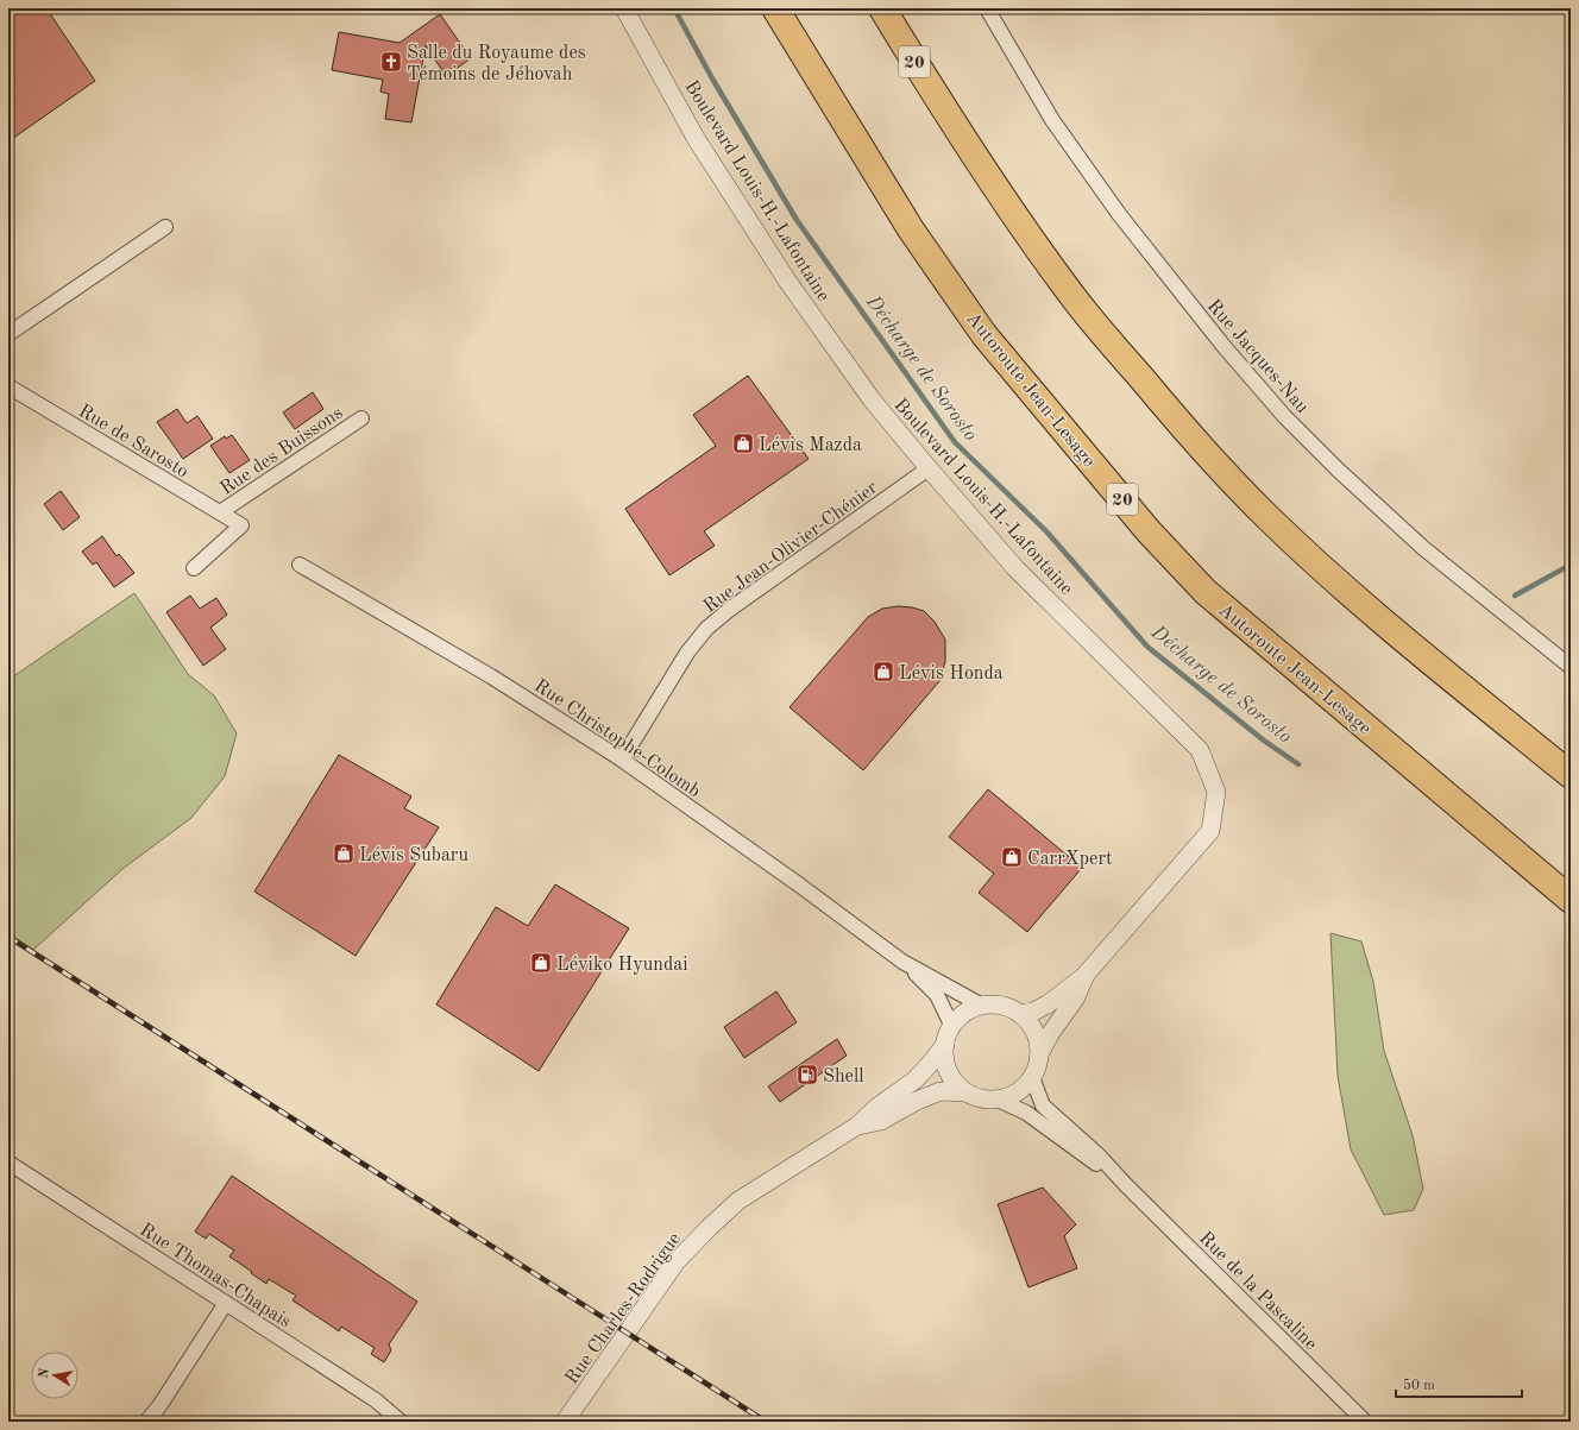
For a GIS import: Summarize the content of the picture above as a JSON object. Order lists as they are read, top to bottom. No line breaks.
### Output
{"streets":{"highway":["20","Autoroute Jean-Lesage"],"street":["Boulevard Louis-H.-Lafontaine","Rue Jacques-Nau","Rue de Sarosto","Rue des Buissons","Rue Jean-Olivier-Chénier","Rue Christophe-Colomb","Rue Thomas-Chapais","Rue de la Pascaline","Rue Charles-Rodrigue"]},"crossings":[["Boulevard Louis-H.-Lafontaine","Rue Jean-Olivier-Chénier"],["Boulevard Louis-H.-Lafontaine","Rue Christophe-Colomb"],["Boulevard Louis-H.-Lafontaine","Rue de la Pascaline"],["Boulevard Louis-H.-Lafontaine","Rue Charles-Rodrigue"],["Rue de Sarosto","Rue des Buissons"],["Rue Jean-Olivier-Chénier","Rue Christophe-Colomb"],["Rue Christophe-Colomb","Rue de la Pascaline"],["Rue Christophe-Colomb","Rue Charles-Rodrigue"],["Rue de la Pascaline","Rue Charles-Rodrigue"]],"water":["Décharge de Sorosto"],"places":{"church":["Salle du Royaume des Témoins de Jéhovah"],"shop":["Lévis Mazda","Lévis Honda","Lévis Subaru","CarrXpert","Léviko Hyundai"],"fuel station":["Shell"]},"scale_bar":"50 m","north":"left"}
